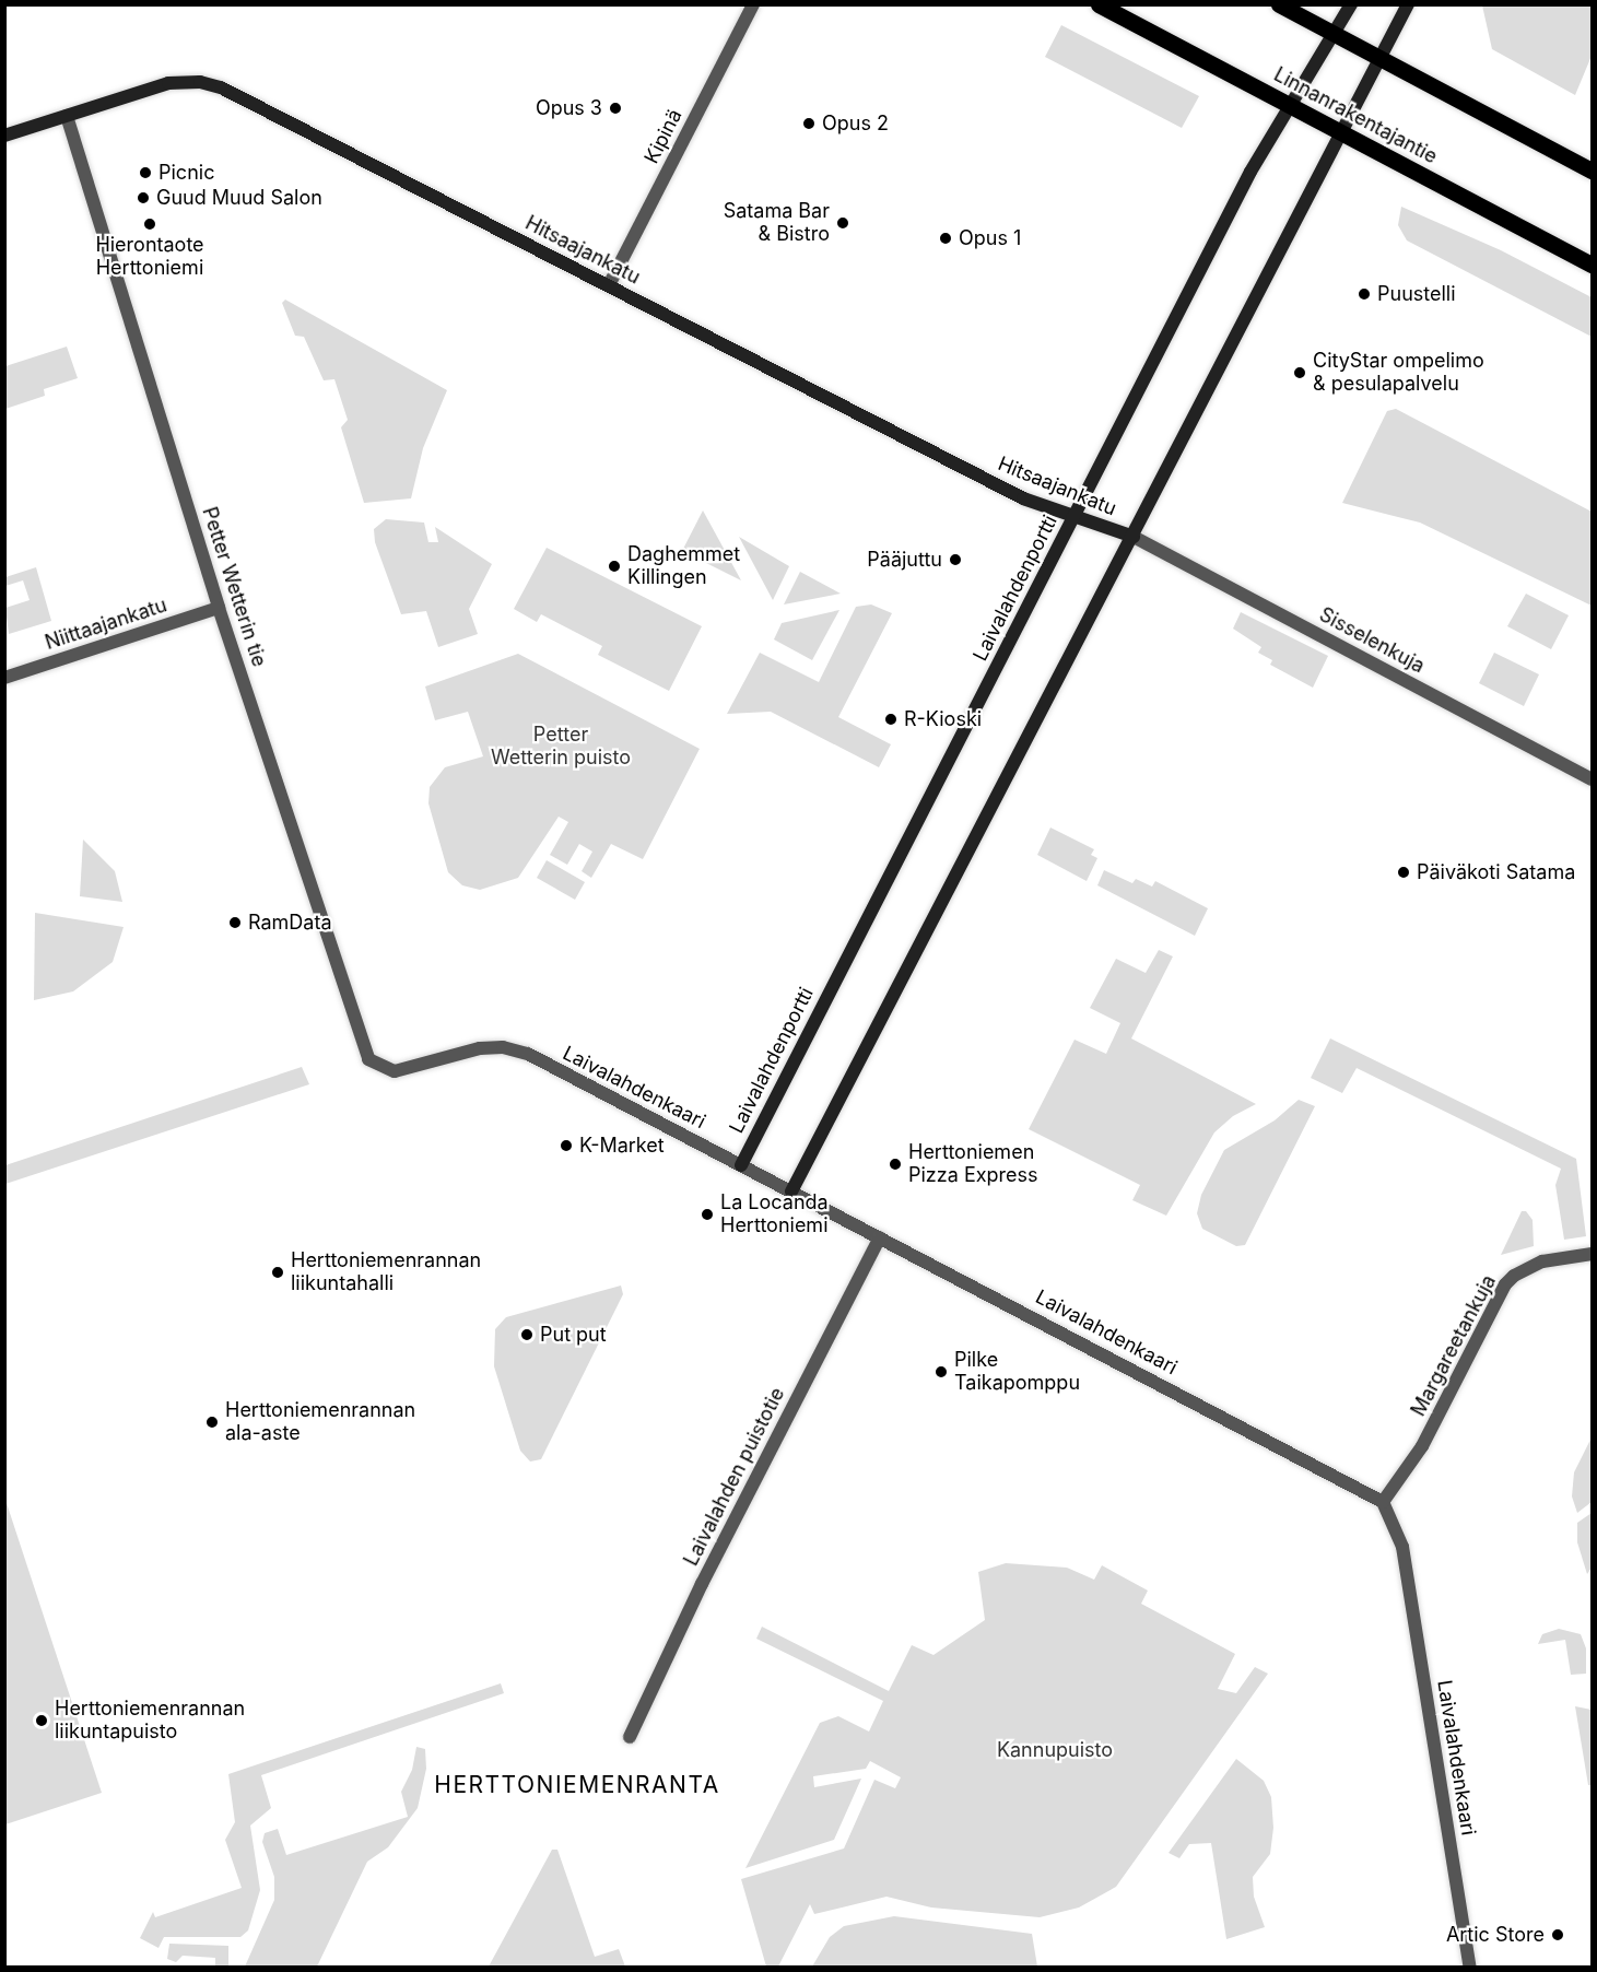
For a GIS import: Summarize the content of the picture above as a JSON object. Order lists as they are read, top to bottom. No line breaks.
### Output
{"streets":{"main road":["Linnanrakentajantie"],"street":["Kipinä","Hitsaajankatu","Petter Wetterin tie","Laivalahdenportti","Niittaajankatu","Sisselenkuja","Laivalahdenkaari","Margareetankuja","Laivalahden puistotie"]},"crossings":[["Linnanrakentajantie","Laivalahdenportti"],["Kipinä","Hitsaajankatu"],["Hitsaajankatu","Petter Wetterin tie"],["Hitsaajankatu","Laivalahdenportti"],["Hitsaajankatu","Sisselenkuja"],["Petter Wetterin tie","Niittaajankatu"],["Petter Wetterin tie","Laivalahdenkaari"],["Laivalahdenportti","Laivalahdenkaari"],["Laivalahdenkaari","Margareetankuja"],["Laivalahdenkaari","Laivalahden puistotie"]],"districts":["HERTTONIEMENRANTA"],"parks":["Petter Wetterin puisto","Kannupuisto"],"places":["Opus 3","Opus 2","Picnic","Guud Muud Salon","Satama Bar & Bistro","Hierontaote Herttoniemi","Opus 1","Puustelli","CityStar ompelimo & pesulapalvelu","Pääjuttu","Daghemmet Killingen","R-Kioski","Päiväkoti Satama","RamData","K-Market","Herttoniemen Pizza Express","La Locanda Herttoniemi","Herttoniemenrannan liikuntahalli","Put put","Pilke Taikapomppu","Herttoniemenrannan ala-aste","Herttoniemenrannan liikuntapuisto","Artic Store"]}
